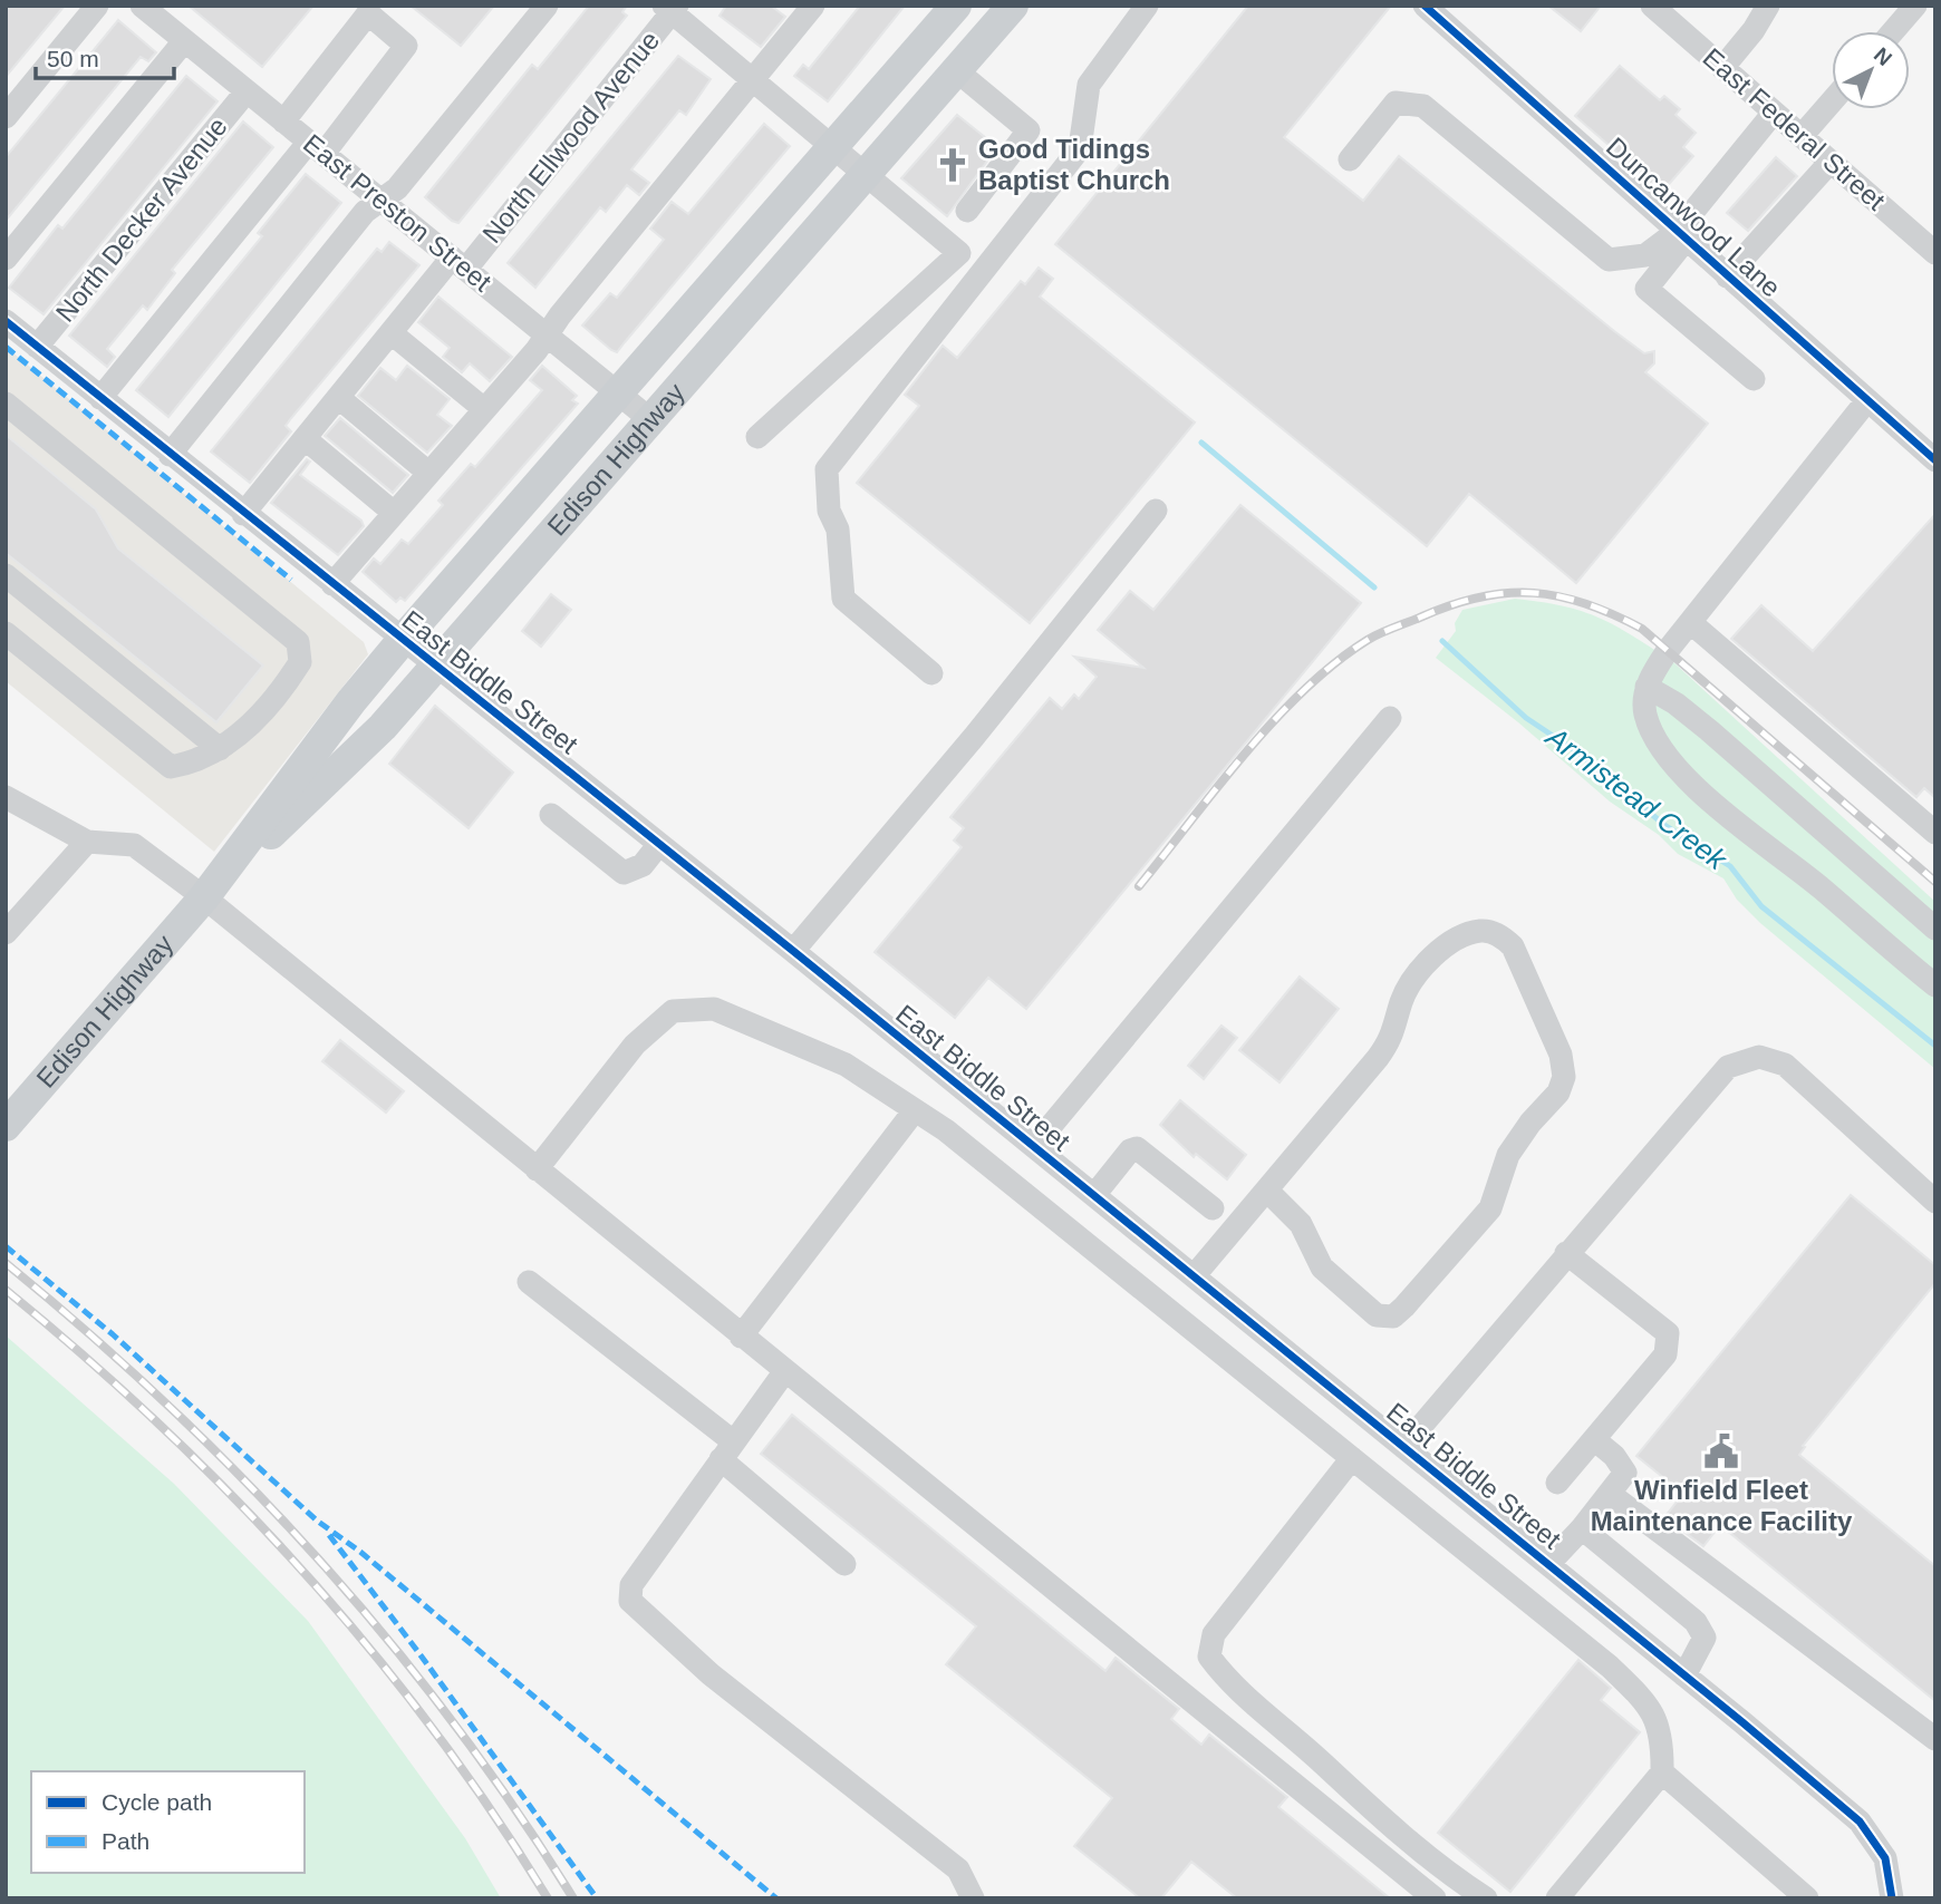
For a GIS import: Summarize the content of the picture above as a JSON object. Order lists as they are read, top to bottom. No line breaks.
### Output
{"streets":{"main road":["Edison Highway"],"street":["East Federal Street","North Ellwood Avenue","East Preston Street","Duncanwood Lane","North Decker Avenue","East Biddle Street"]},"crossings":[["North Ellwood Avenue","East Preston Street"],["North Ellwood Avenue","East Biddle Street"],["East Preston Street","North Decker Avenue"],["East Preston Street","Edison Highway"],["North Decker Avenue","East Biddle Street"],["Edison Highway","East Biddle Street"]],"water":["Armistead Creek"],"places":{"church":["Good Tidings Baptist Church"],"public building":["Winfield Fleet Maintenance Facility"]},"legend":["Cycle path","Path"],"scale_bar":"50 m","north":"top right"}
